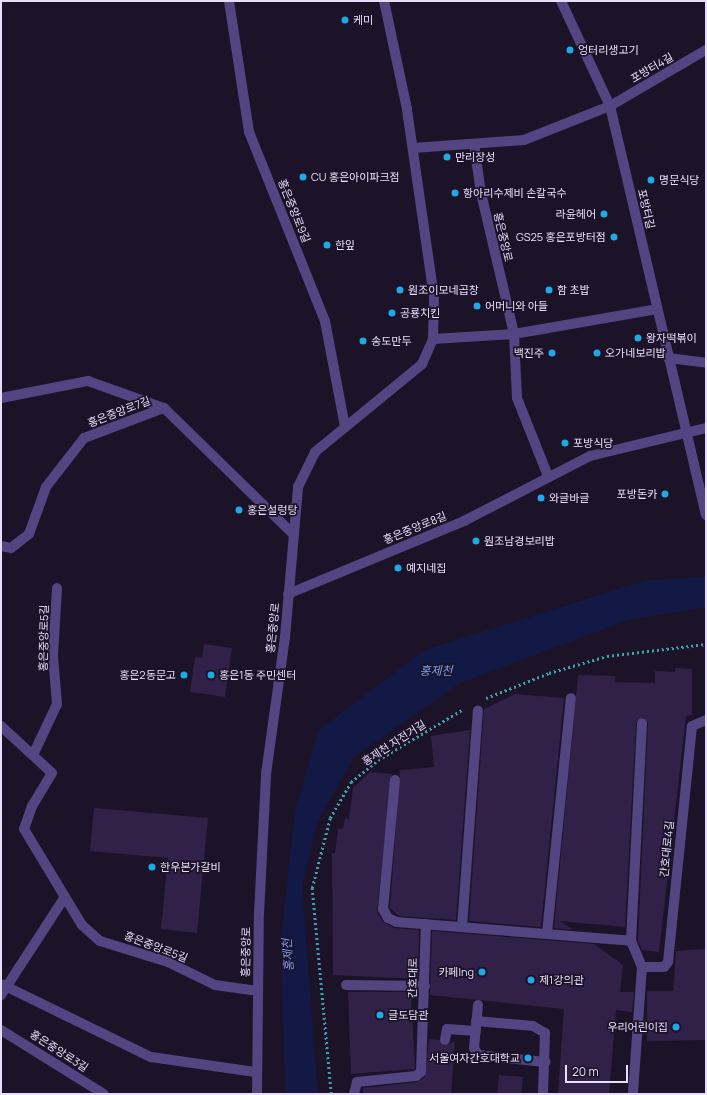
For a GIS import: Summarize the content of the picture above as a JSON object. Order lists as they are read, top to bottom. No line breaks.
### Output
{"streets":{"street":["포방터4길","포방터길","홍은중앙로9길","홍은중앙로","홍은중앙로7길","홍은중앙로8길","홍은중앙로5길","간호대로4길","간호대로","홍은중앙로3길"],"path":["홍제천 자전거길"]},"crossings":[["포방터4길","포방터길"],["포방터길","홍은중앙로8길"],["홍은중앙로9길","홍은중앙로"],["홍은중앙로","홍은중앙로7길"],["홍은중앙로","홍은중앙로8길"],["홍은중앙로","홍은중앙로5길"]],"water":["홍제천"],"places":["케미","엉터리생고기","만리장성","CU 홍은아이파크점","명문식당","항아리수제비 손칼국수","라윤헤어","GS25 홍은포방터점","한잎","원조이모네곱창","함 초밥","어머니와 아들","공룡치킨","왕자떡볶이","송도만두","백진주","오가네보리밥","포방식당","포방돈카","와글바글","홍은설렁탕","원조남경보리밥","예지네집","홍은2동문고","홍은1동 주민센터","한우본가갈비","카페Ing","제1강의관","글도담관","우리어린이집","서울여자간호대학교"],"scale_bar":"20 m"}
